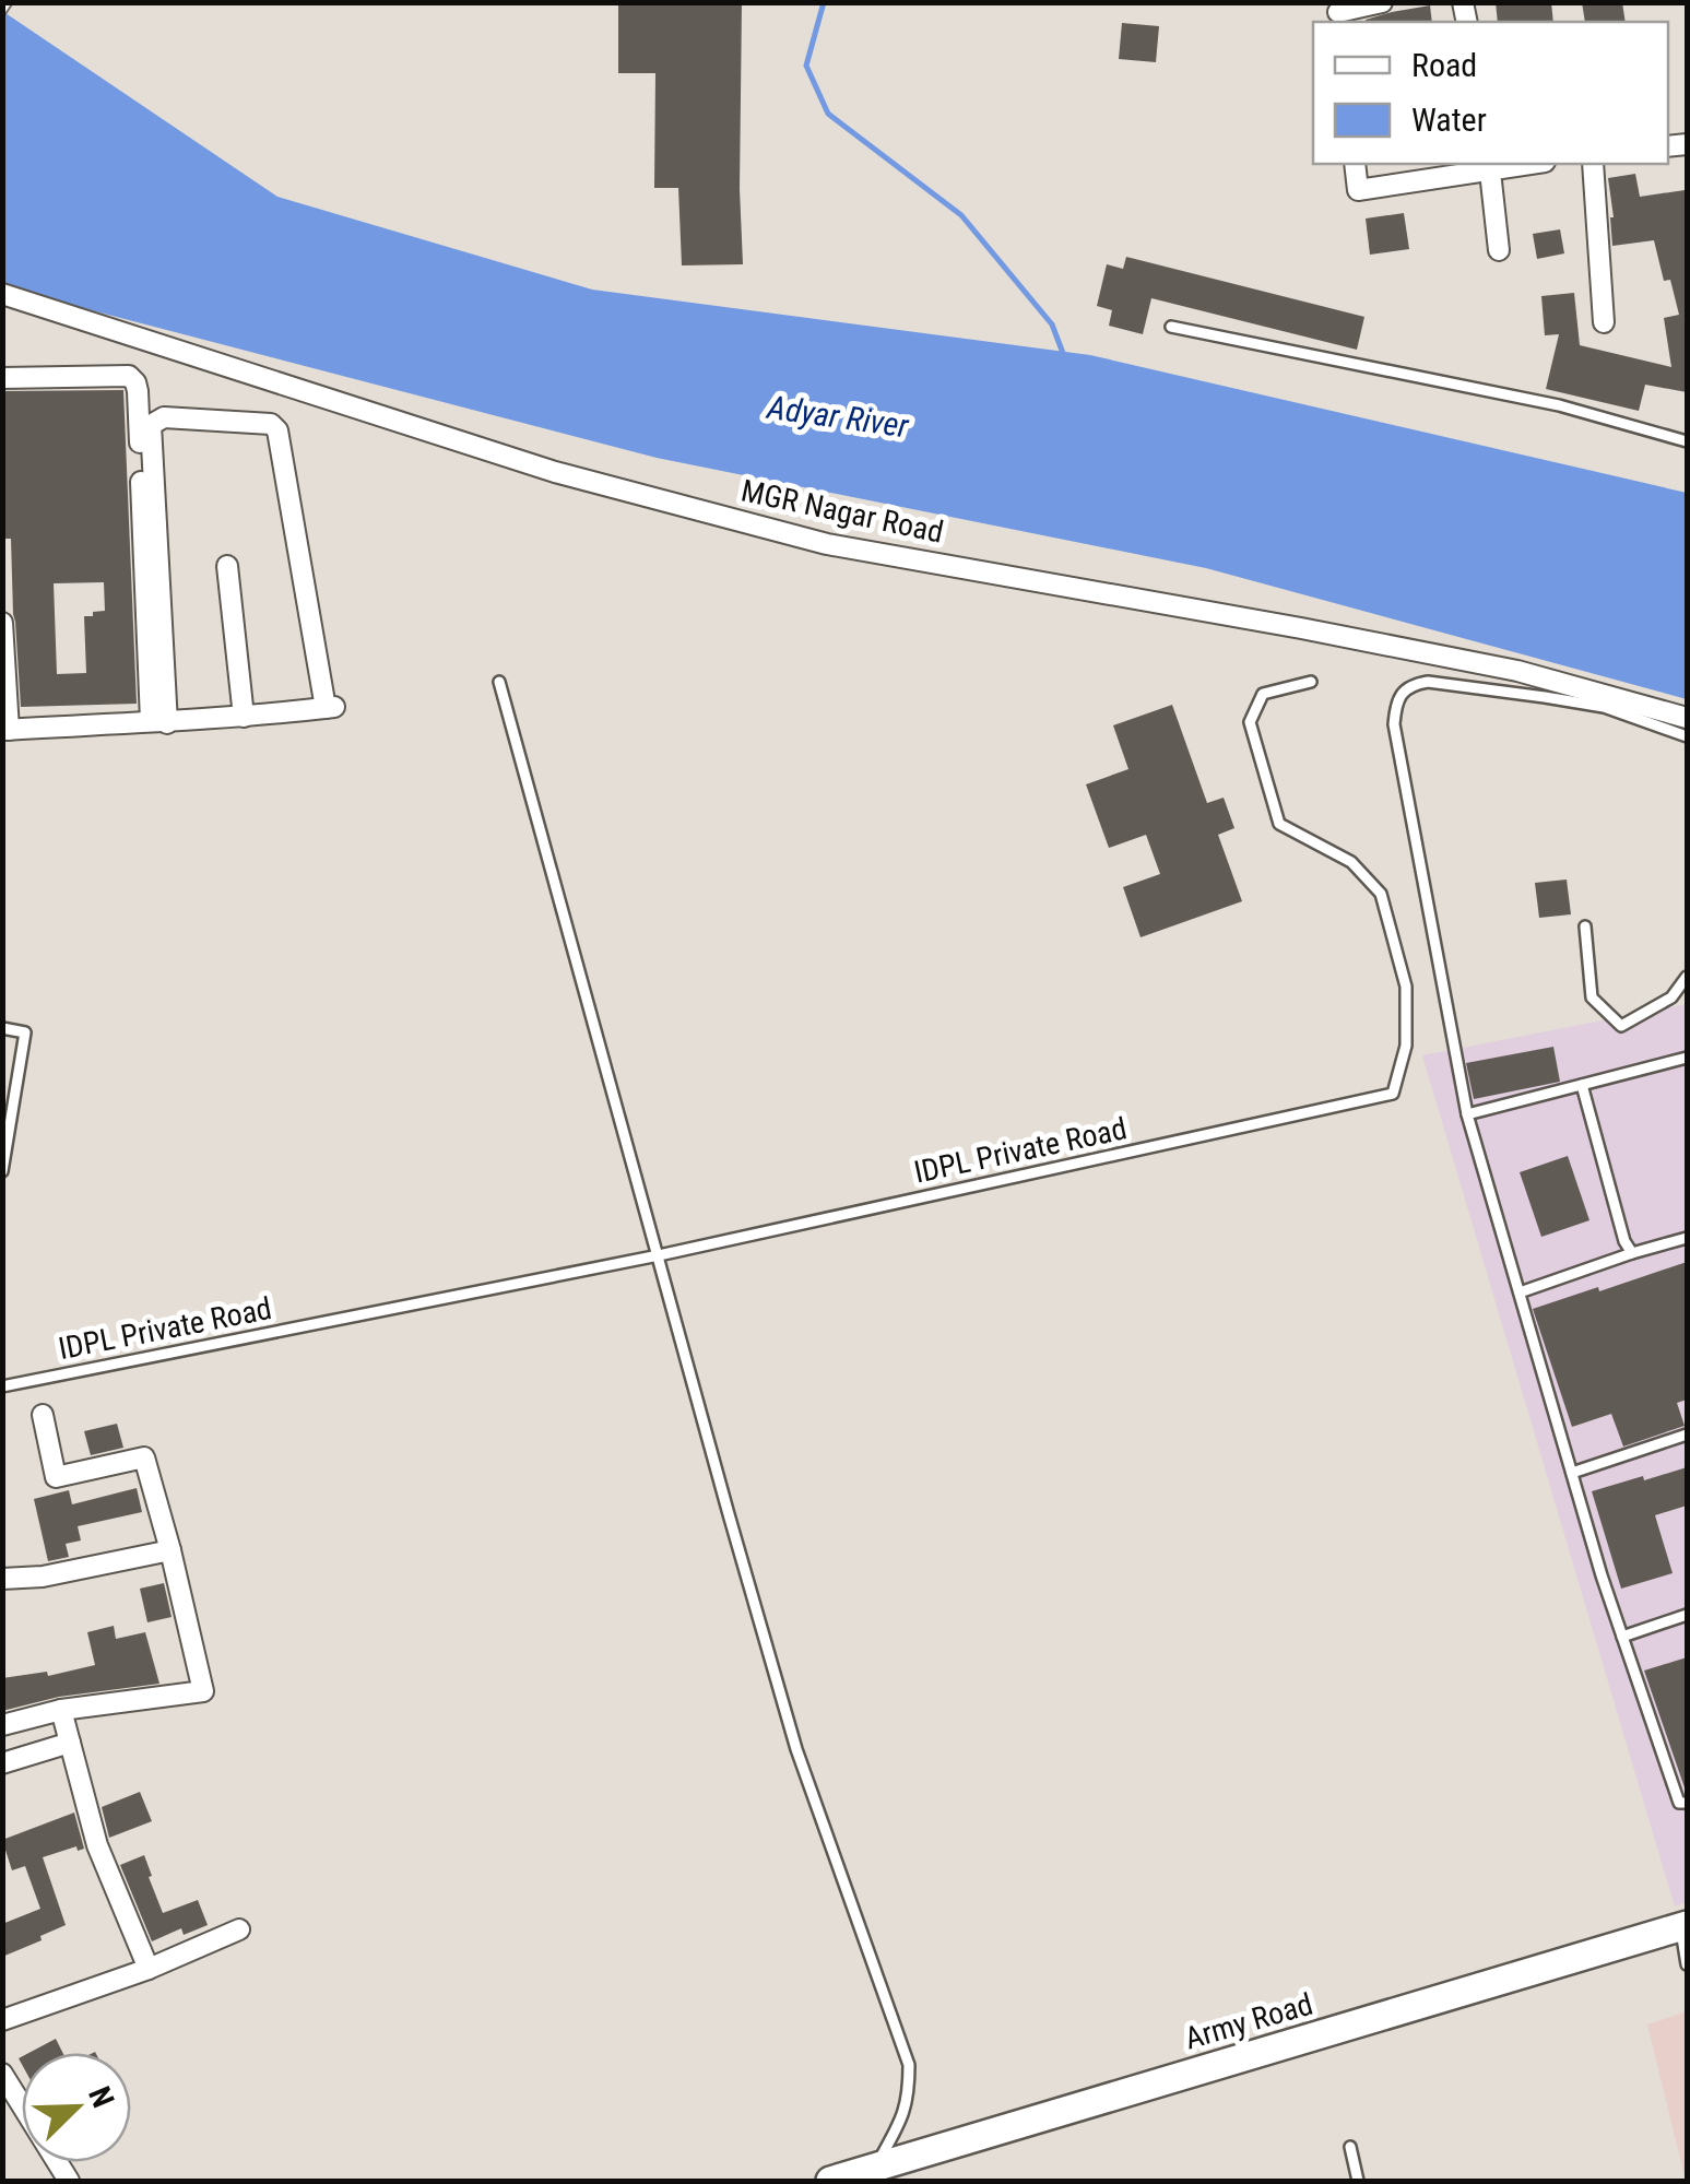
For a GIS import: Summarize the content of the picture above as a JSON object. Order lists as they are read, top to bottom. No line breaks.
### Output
{"streets":{"street":["MGR Nagar Road","Army Road"],"lane":["IDPL Private Road"]},"water":["Adyar River"],"legend":["Road","Water"],"north":"top right"}
